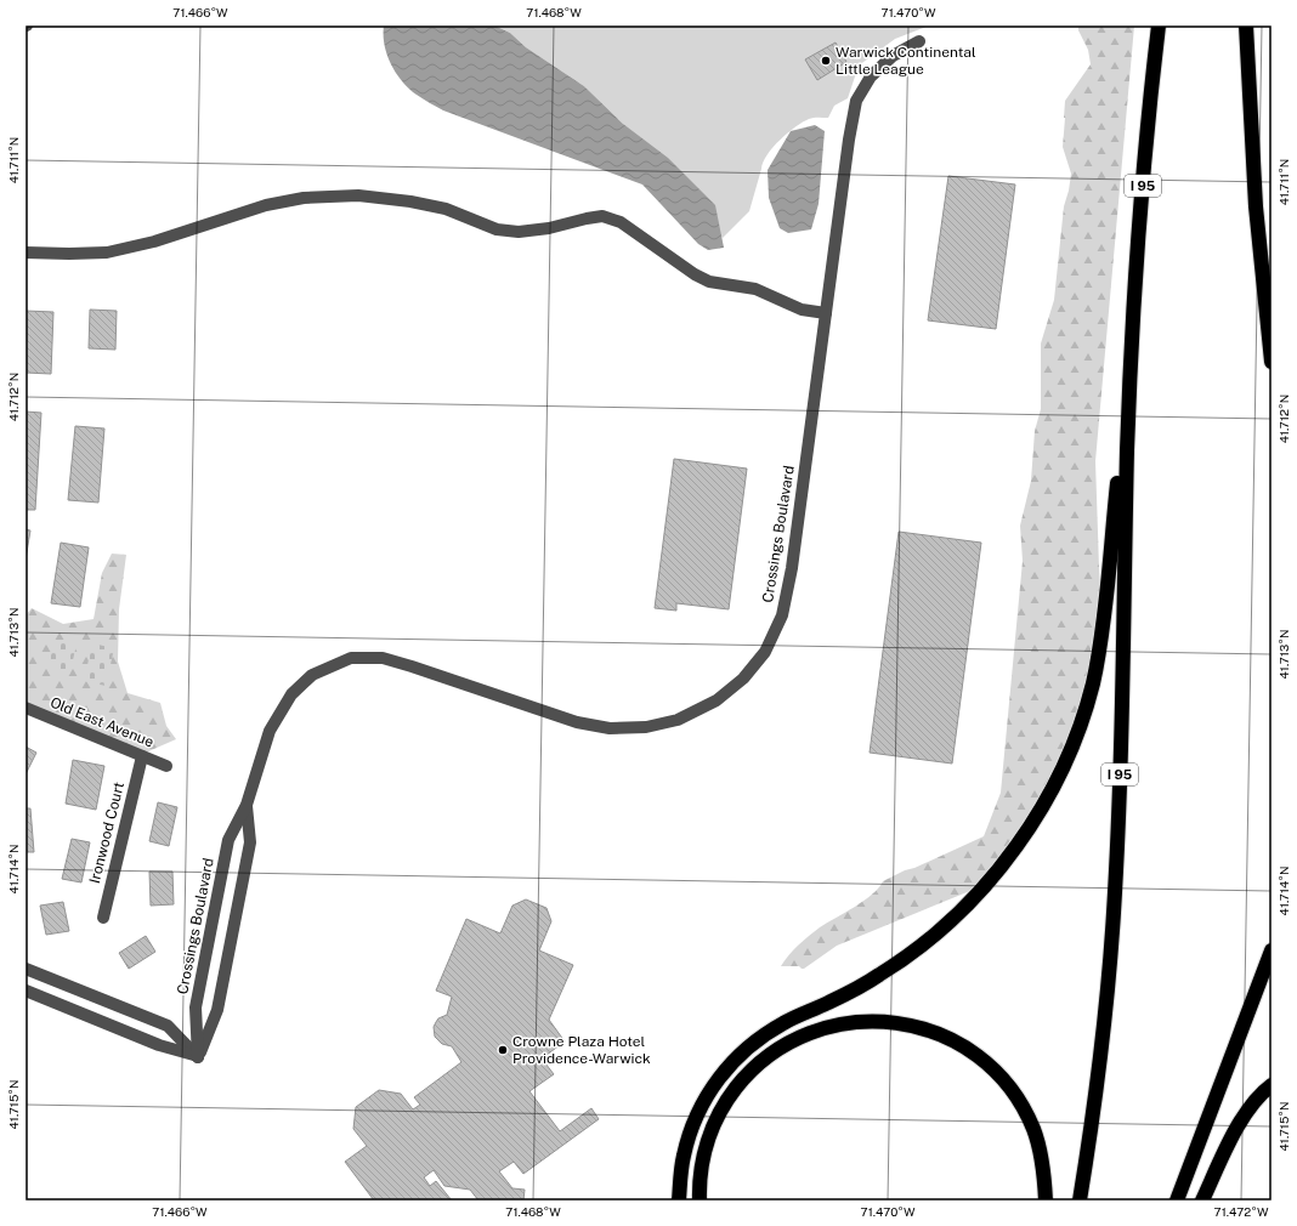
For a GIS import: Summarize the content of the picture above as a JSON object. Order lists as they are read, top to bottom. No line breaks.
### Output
{"streets":{"highway":["I 95"],"street":["Crossings Boulavard","Old East Avenue","Ironwood Court"]},"crossings":[["Old East Avenue","Ironwood Court"]],"places":["Warwick Continental Little League","Crowne Plaza Hotel Providence-Warwick"],"coordinates":["71.466°W","71.468°W","71.470°W","41.711°N","41.712°N","41.713°N","41.714°N","41.715°N","71.472°W"]}
